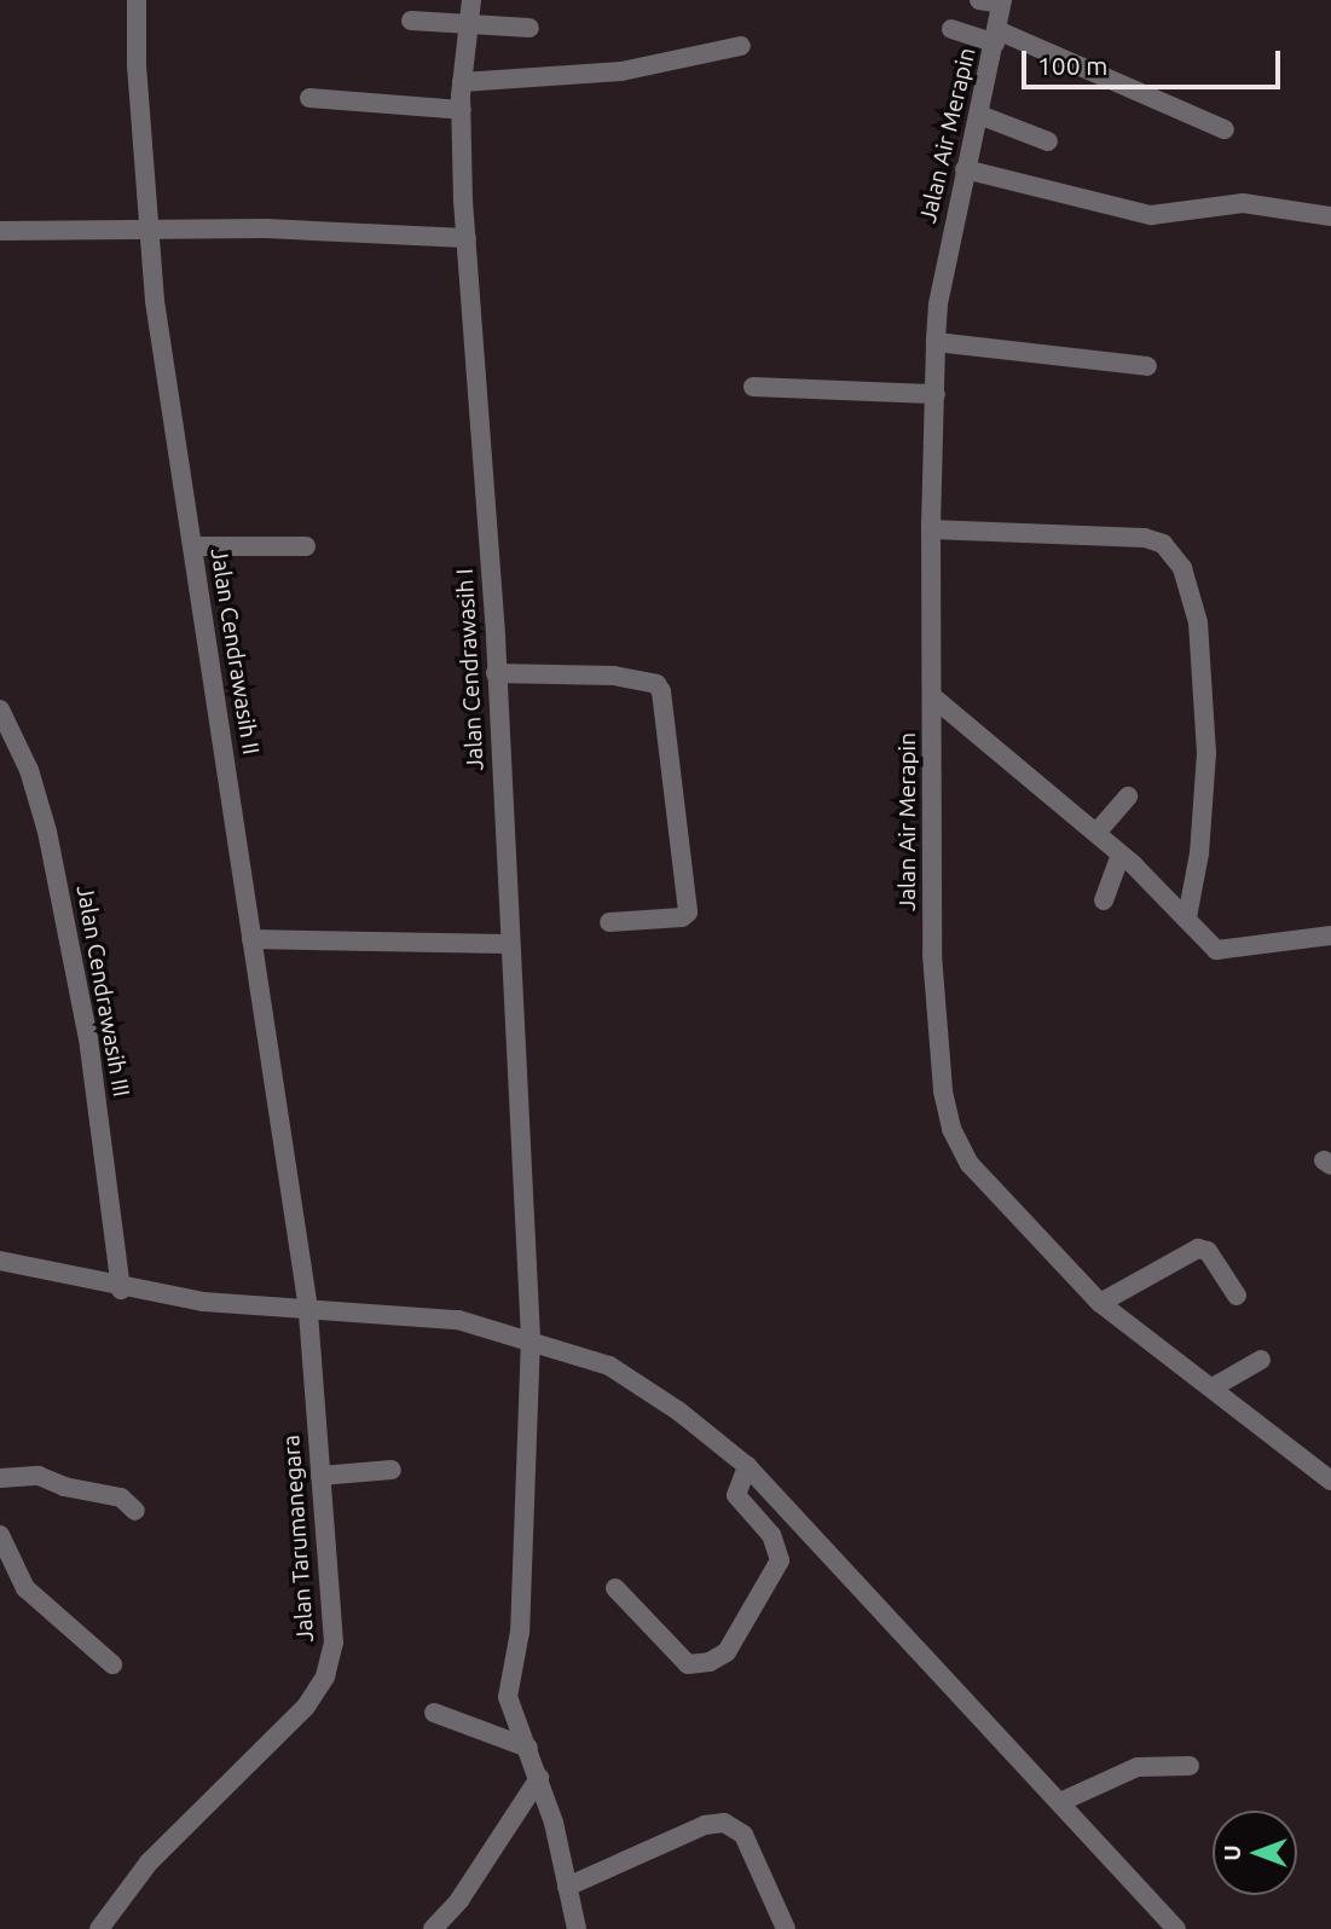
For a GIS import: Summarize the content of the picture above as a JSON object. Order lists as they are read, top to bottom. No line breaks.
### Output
{"streets":{"street":["Jalan Air Merapin","Jalan Cendrawasih II","Jalan Cendrawasih I","Jalan Cendrawasih III","Jalan Tarumanegara"]},"crossings":[["Jalan Cendrawasih II","Jalan Tarumanegara"]],"scale_bar":"100 m","north":"left"}
